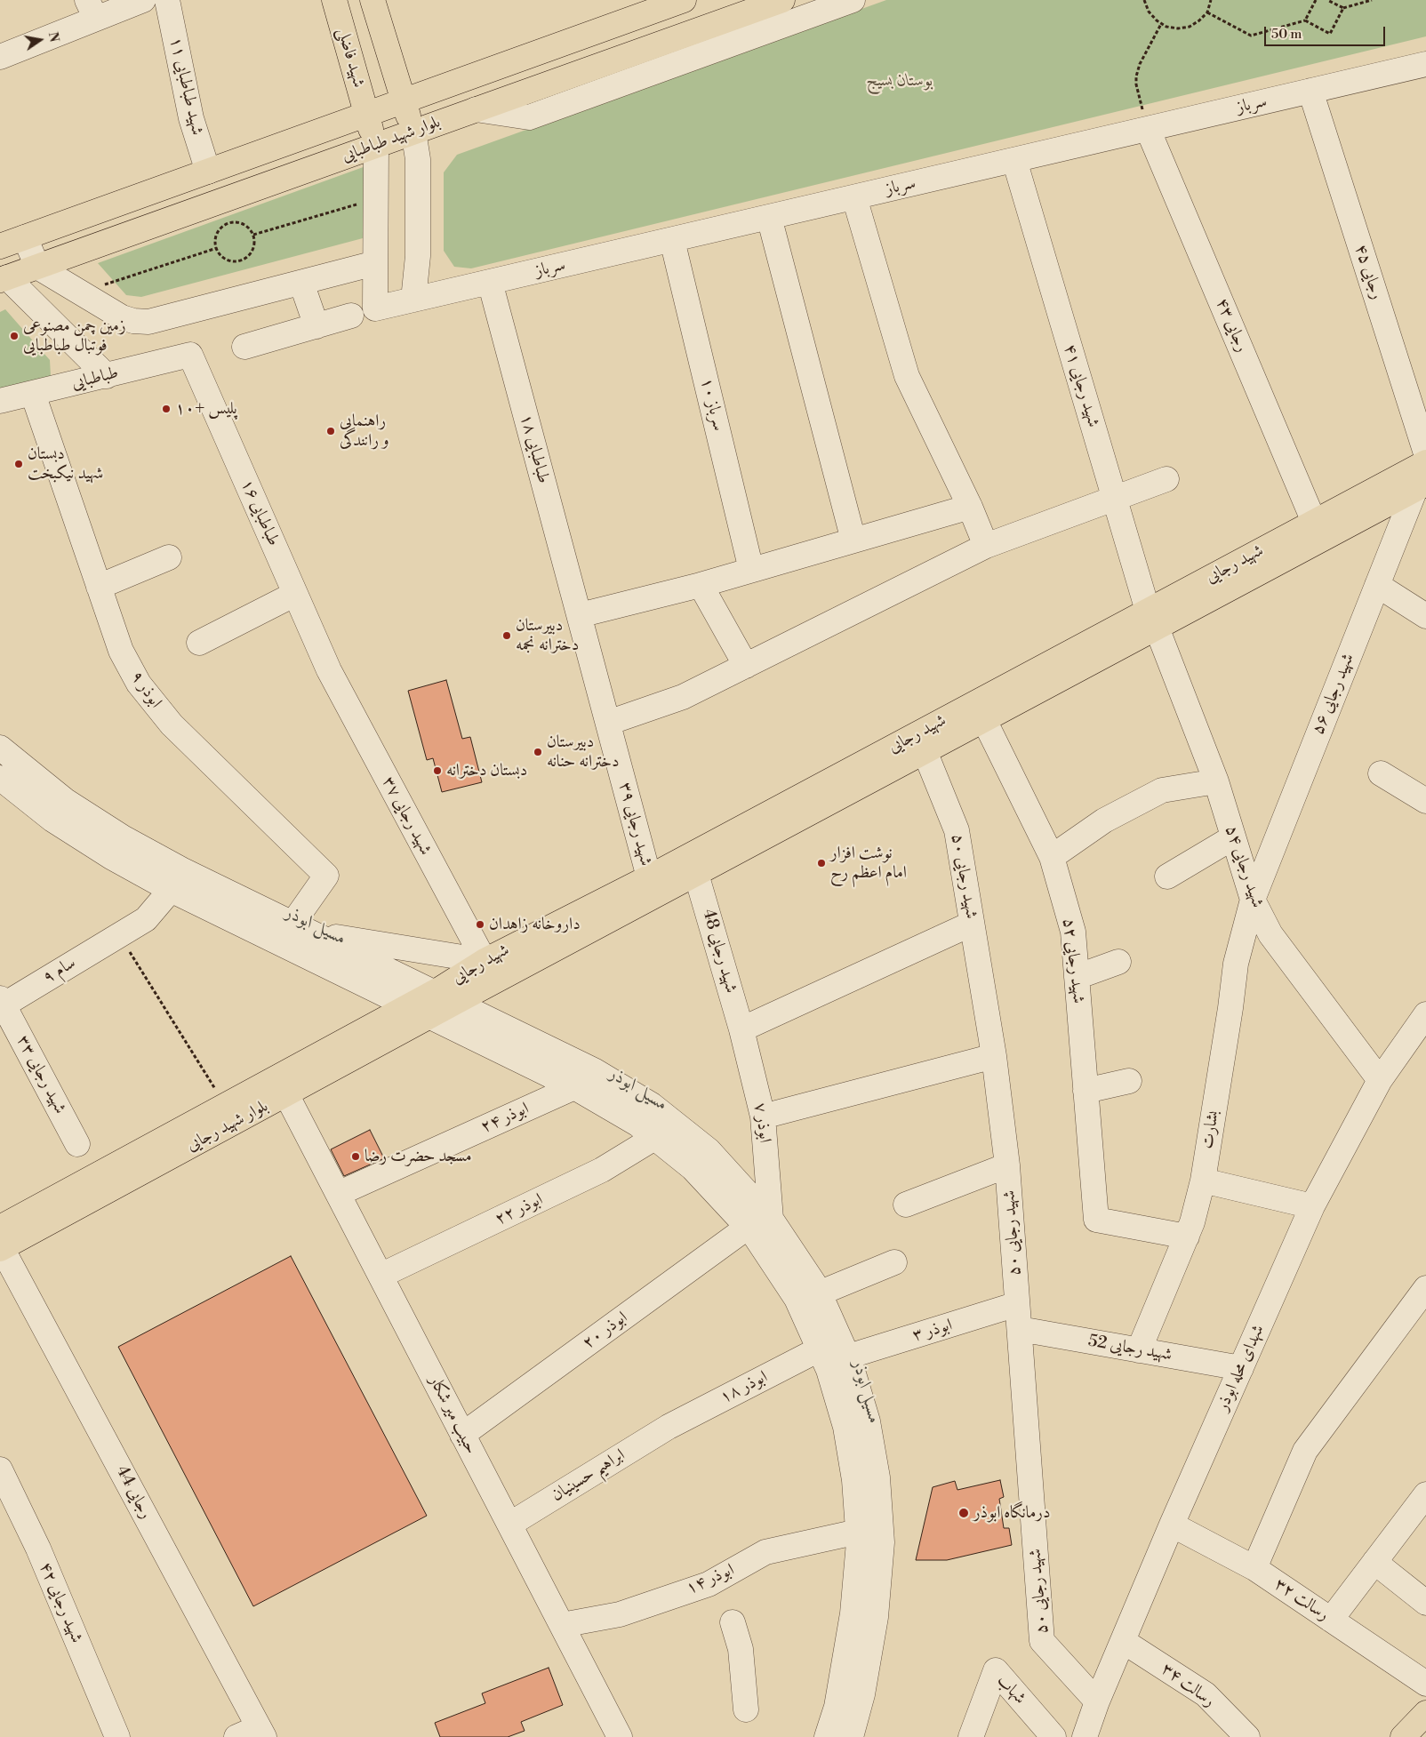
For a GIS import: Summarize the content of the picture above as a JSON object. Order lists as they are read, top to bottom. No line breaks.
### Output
{"streets":{"main road":["شهید فاضلی","بلوار شهید طباطبایی","شهید رجایی","بلوار شهید رجایی"],"street":["شهید طباطبایی ۱۱","سرباز","رجایی ۴۵","رجایی ۴۳","طباطبایی","شهید رجایی ۴۱","سرباز ۱۰","طباطبایی ۱۸","طباطبایی ۱۶","ابوذر ۹","شهید رجایی ۵۶","شهید رجایی ۳۷","شهید رجایی ۳۹","شهید رجایی ۵۴","شهید رجایی ۵۰","شهید رجایی 48","شهید رجایی ۵۲","سام ۹","شهید رجایی ۳۳","ابوذر ۲۴","ابوذر ۷","بشارت","ابوذر ۲۲","ابوذر ۲۰","ابوذر ۳","شهید رجایی 52","شهدای محله ابوذر","ابوذر ۱۸","حبیب میر شکار","ابراهیم حسینیان","رجایی 44","ابوذر ۱۴","رسالت ۳۲","شهید رجایی ۴۲","رسالت ۳۴","شهاب"]},"crossings":[["شهید فاضلی","بلوار شهید طباطبایی"],["شهید طباطبایی ۱۱","بلوار شهید طباطبایی"],["سرباز","رجایی ۴۵"],["سرباز","رجایی ۴۳"],["سرباز","شهید رجایی ۴۱"],["سرباز","سرباز ۱۰"],["سرباز","طباطبایی ۱۸"],["رجایی ۴۳","شهید رجایی"],["طباطبایی","طباطبایی ۱۶"],["طباطبایی","ابوذر ۹"],["شهید رجایی ۴۱","شهید رجایی"],["شهید رجایی ۴۱","شهید رجایی ۵۴"],["طباطبایی ۱۸","شهید رجایی ۳۹"],["طباطبایی ۱۶","شهید رجایی ۳۷"],["شهید رجایی","شهید رجایی ۵۶"],["شهید رجایی","شهید رجایی ۳۷"],["شهید رجایی","شهید رجایی ۳۹"],["شهید رجایی","شهید رجایی ۵۴"],["شهید رجایی","شهید رجایی ۵۰"],["شهید رجایی","شهید رجایی 48"],["شهید رجایی","شهید رجایی ۵۲"],["شهید رجایی","بلوار شهید رجایی"],["شهید رجایی ۵۶","شهید رجایی ۵۴"],["شهید رجایی ۵۶","بشارت"],["شهید رجایی ۵۴","بشارت"],["شهید رجایی ۵۴","شهدای محله ابوذر"],["شهید رجایی ۵۰","ابوذر ۳"],["شهید رجایی ۵۰","شهید رجایی 52"],["شهید رجایی ۵۰","شهدای محله ابوذر"],["شهید رجایی 48","ابوذر ۷"],["شهید رجایی ۵۲","بشارت"],["سام ۹","شهید رجایی ۳۳"],["ابوذر ۲۴","حبیب میر شکار"],["بلوار شهید رجایی","حبیب میر شکار"],["بلوار شهید رجایی","رجایی 44"],["بشارت","شهید رجایی 52"],["ابوذر ۲۲","حبیب میر شکار"],["ابوذر ۲۰","حبیب میر شکار"],["شهید رجایی 52","شهدای محله ابوذر"],["شهدای محله ابوذر","رسالت ۳۲"],["شهدای محله ابوذر","رسالت ۳۴"],["ابوذر ۱۸","ابراهیم حسینیان"],["حبیب میر شکار","ابراهیم حسینیان"],["حبیب میر شکار","ابوذر ۱۴"]],"water":["مسیل ابوذر"],"parks":["بوستان بسیج"],"places":["زمین چمن مصنوعی فوتبال طباطبایی","پلیس +۱۰","راهنمایی و رانندگی","دبستان شهید نیکبخت","دبیرستان دخترانه نجمه","دبیرستان دخترانه حنانه","دبستان دخترانه","نوشت افزار امام اعظم رح","داروخانه زاهدان","مسجد حضرت رضا","درمانگاه ابوذر"],"scale_bar":"50 m","north":"right"}
